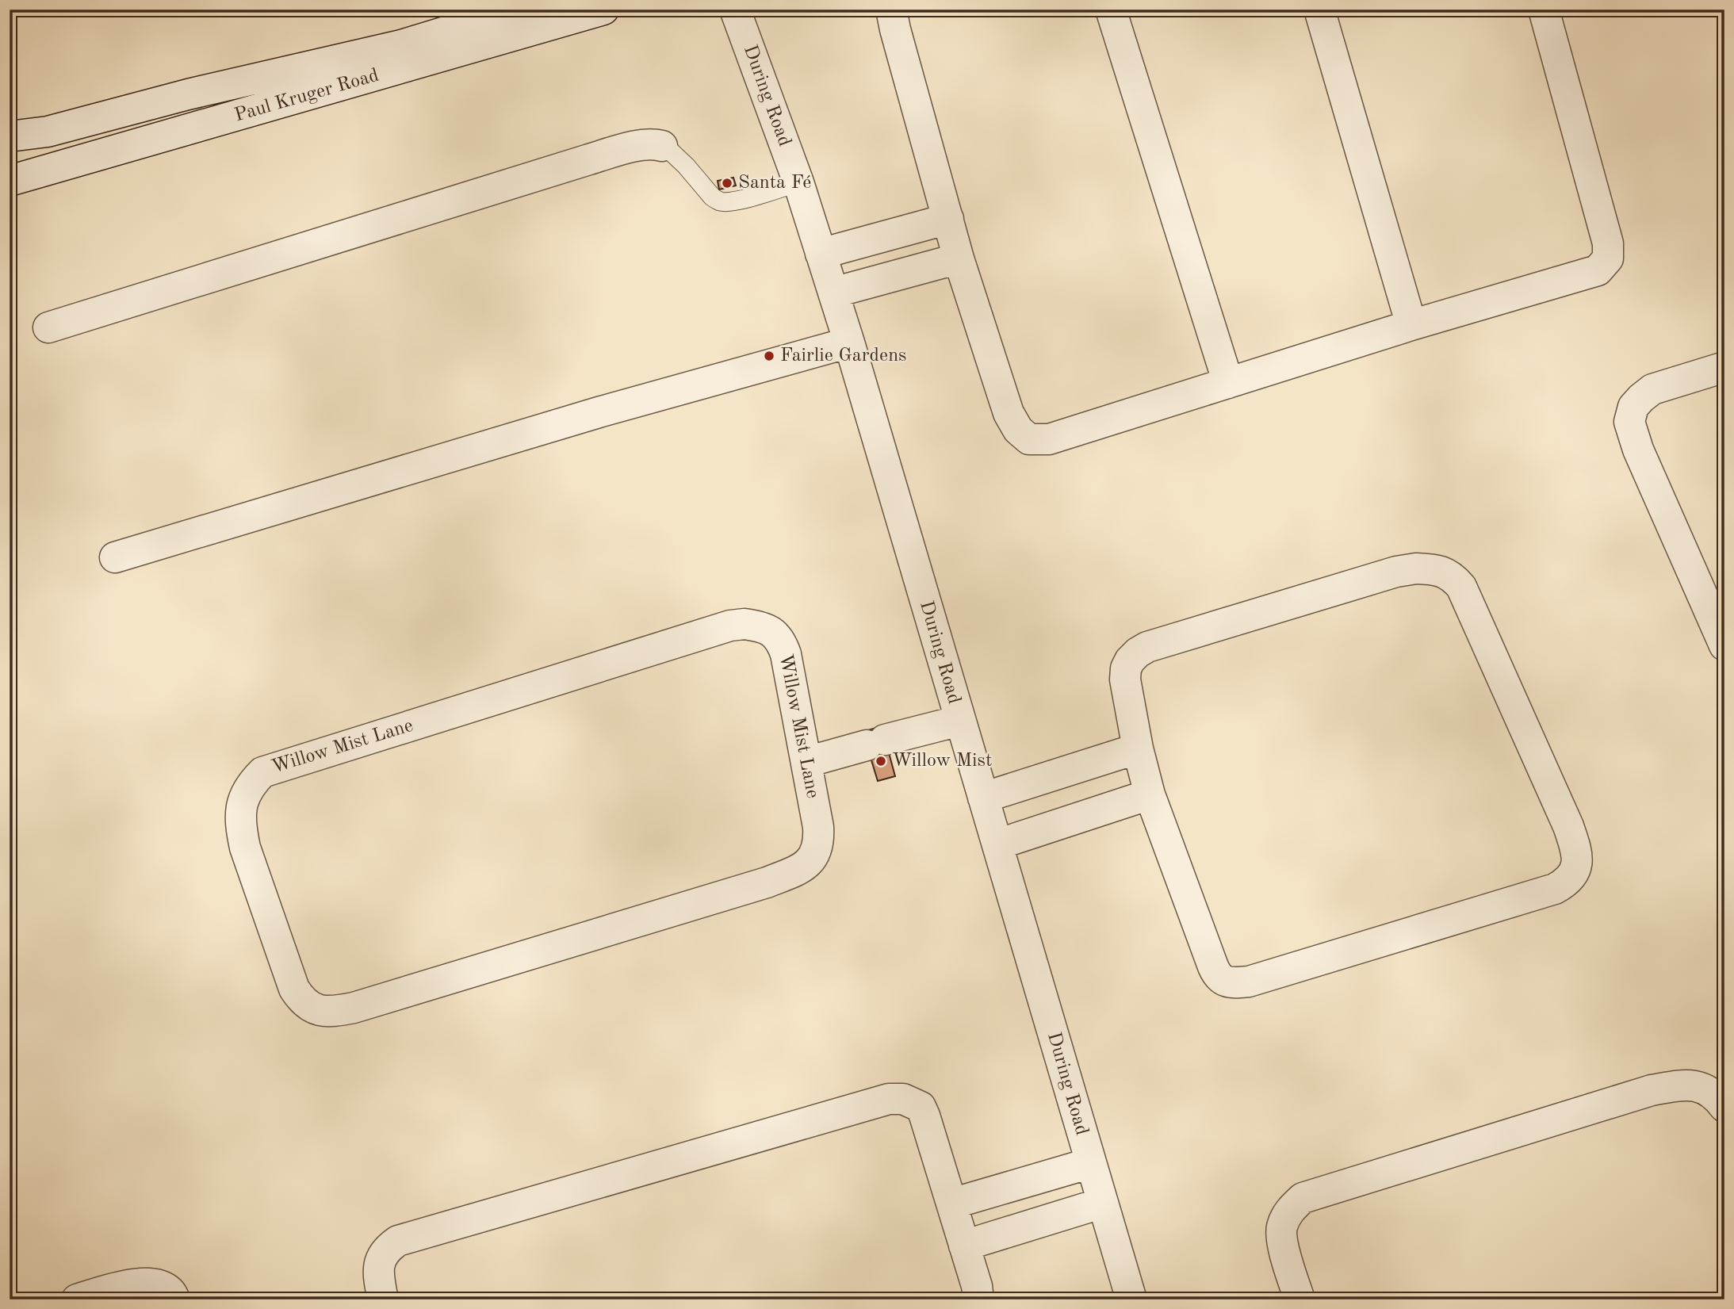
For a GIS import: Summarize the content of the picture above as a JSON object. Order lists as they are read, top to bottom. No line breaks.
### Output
{"streets":{"street":["Paul Kruger Road","During Road","Willow Mist Lane"]},"places":["Santa Fé","Fairlie Gardens","Willow Mist"]}
